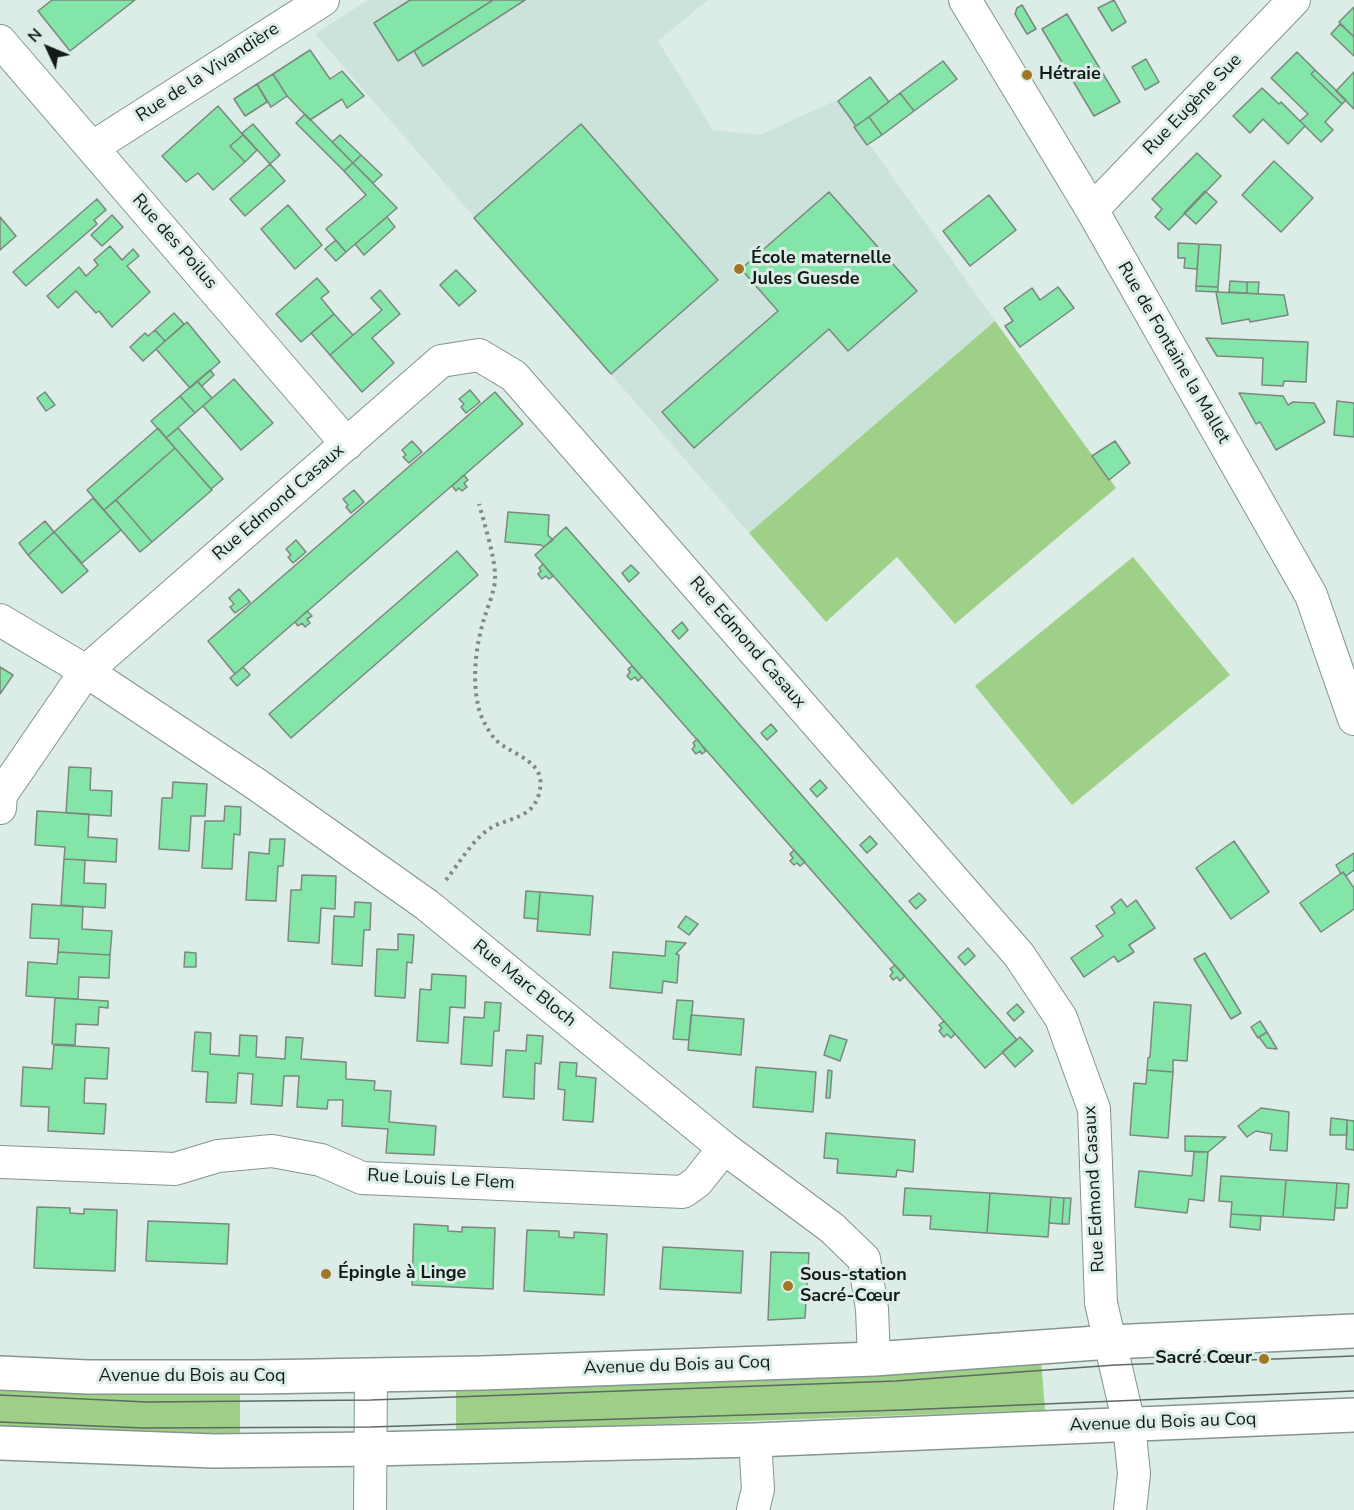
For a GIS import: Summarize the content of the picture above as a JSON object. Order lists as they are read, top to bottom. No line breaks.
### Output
{"streets":{"main road":["Avenue du Bois au Coq"],"street":["Rue de la Vivandière","Rue Eugène Sue","Rue des Poilus","Rue de Fontaine la Mallet","Rue Edmond Casaux","Rue Marc Bloch","Rue Louis Le Flem"]},"crossings":[["Rue de la Vivandière","Rue des Poilus"],["Rue Eugène Sue","Rue de Fontaine la Mallet"],["Rue des Poilus","Rue Edmond Casaux"],["Rue Edmond Casaux","Rue Marc Bloch"],["Rue Edmond Casaux","Avenue du Bois au Coq"],["Rue Marc Bloch","Rue Louis Le Flem"],["Rue Marc Bloch","Avenue du Bois au Coq"]],"places":["Hétraie","École maternelle Jules Guesde","Épingle à Linge","Sous-station Sacré-Cœur","Sacré Cœur"],"north":"top left"}
